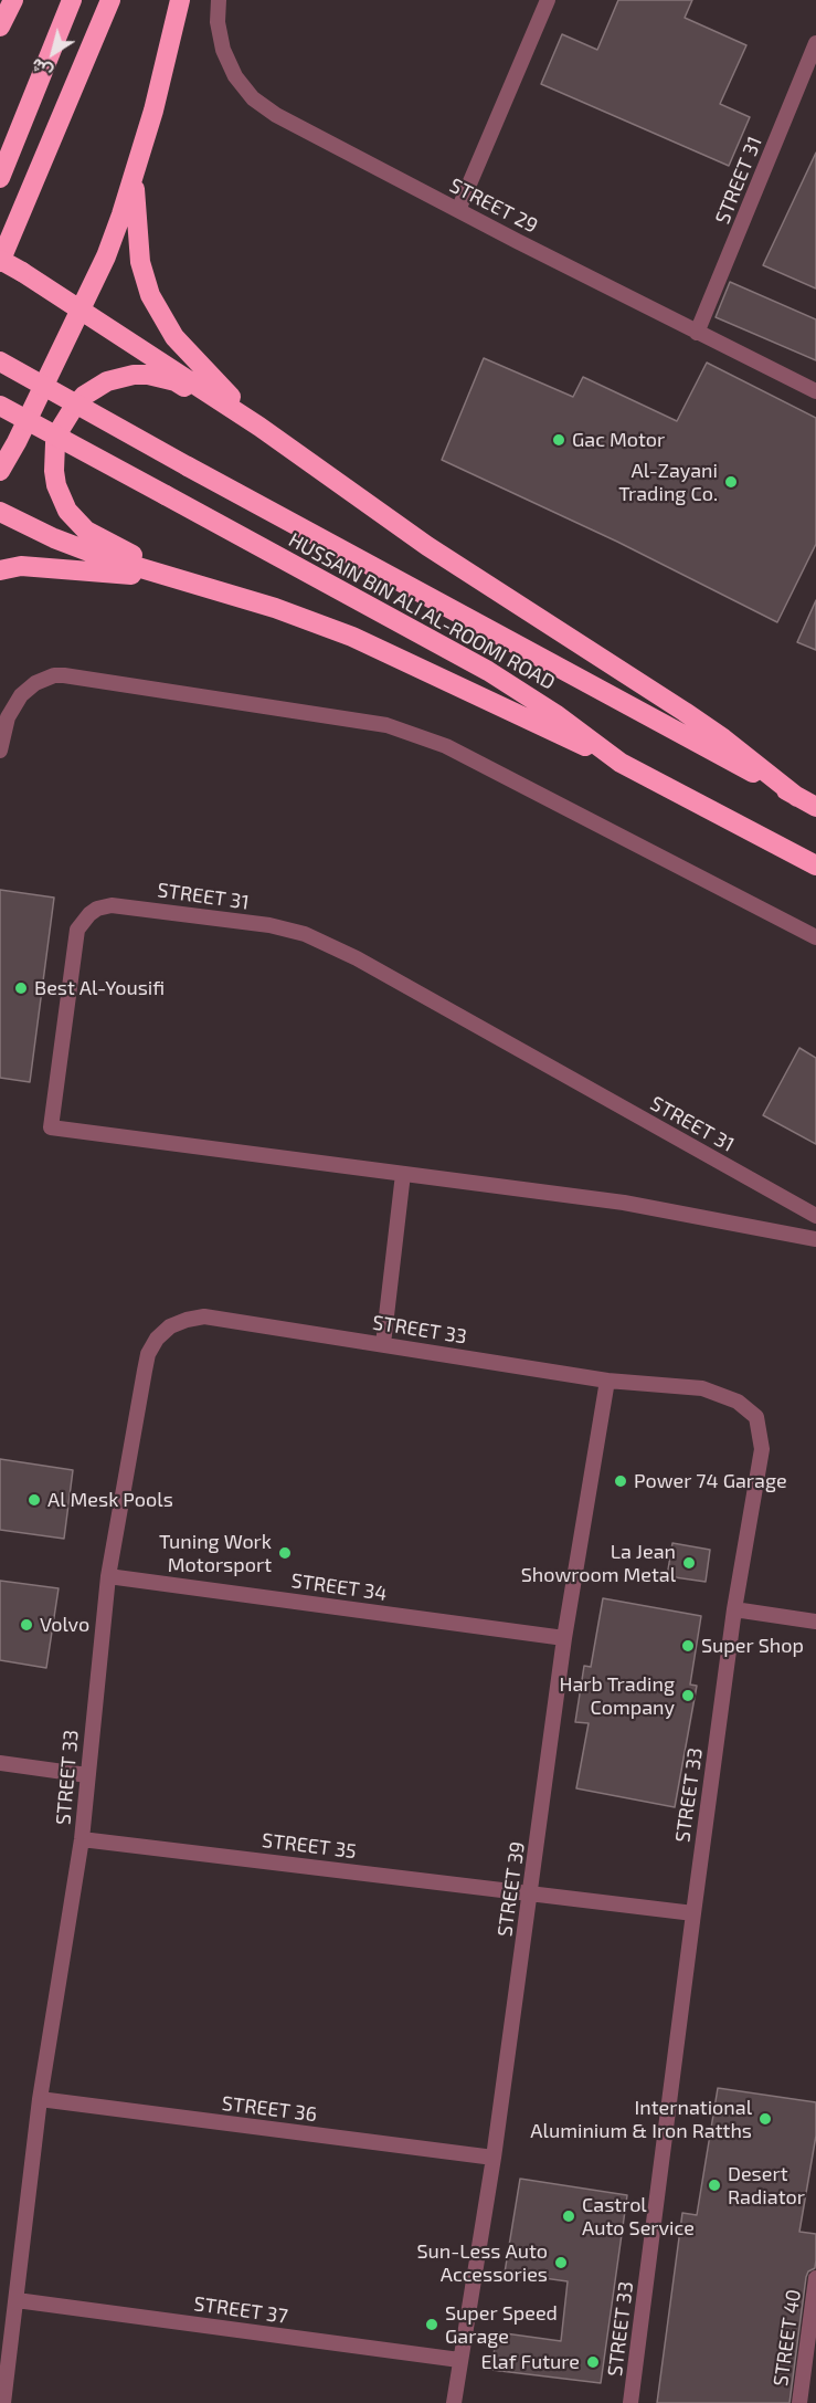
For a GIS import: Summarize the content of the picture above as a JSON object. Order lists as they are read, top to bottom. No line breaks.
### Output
{"streets":{"highway":["HUSSAIN BIN ALI AL-ROOMI ROAD"],"street":["STREET 31","STREET 29","STREET 33","STREET 34","STREET 35","STREET 39","STREET 36","STREET 37","STREET 40"]},"crossings":[["STREET 31","STREET 29"],["STREET 33","STREET 34"],["STREET 33","STREET 35"],["STREET 33","STREET 39"],["STREET 33","STREET 36"],["STREET 33","STREET 37"],["STREET 34","STREET 39"],["STREET 35","STREET 39"],["STREET 39","STREET 36"],["STREET 39","STREET 37"]],"places":["Gac Motor","Al-Zayani Trading Co.","Best Al-Yousifi","Power 74 Garage","Al Mesk Pools","Tuning Work Motorsport","La Jean Showroom Metal","Volvo","Super Shop","Harb Trading Company","International Aluminium & Iron Ratths","Desert Radiator","Castrol Auto Service","Sun-Less Auto Accessories","Super Speed Garage","Elaf Future"],"north":"bottom left"}
